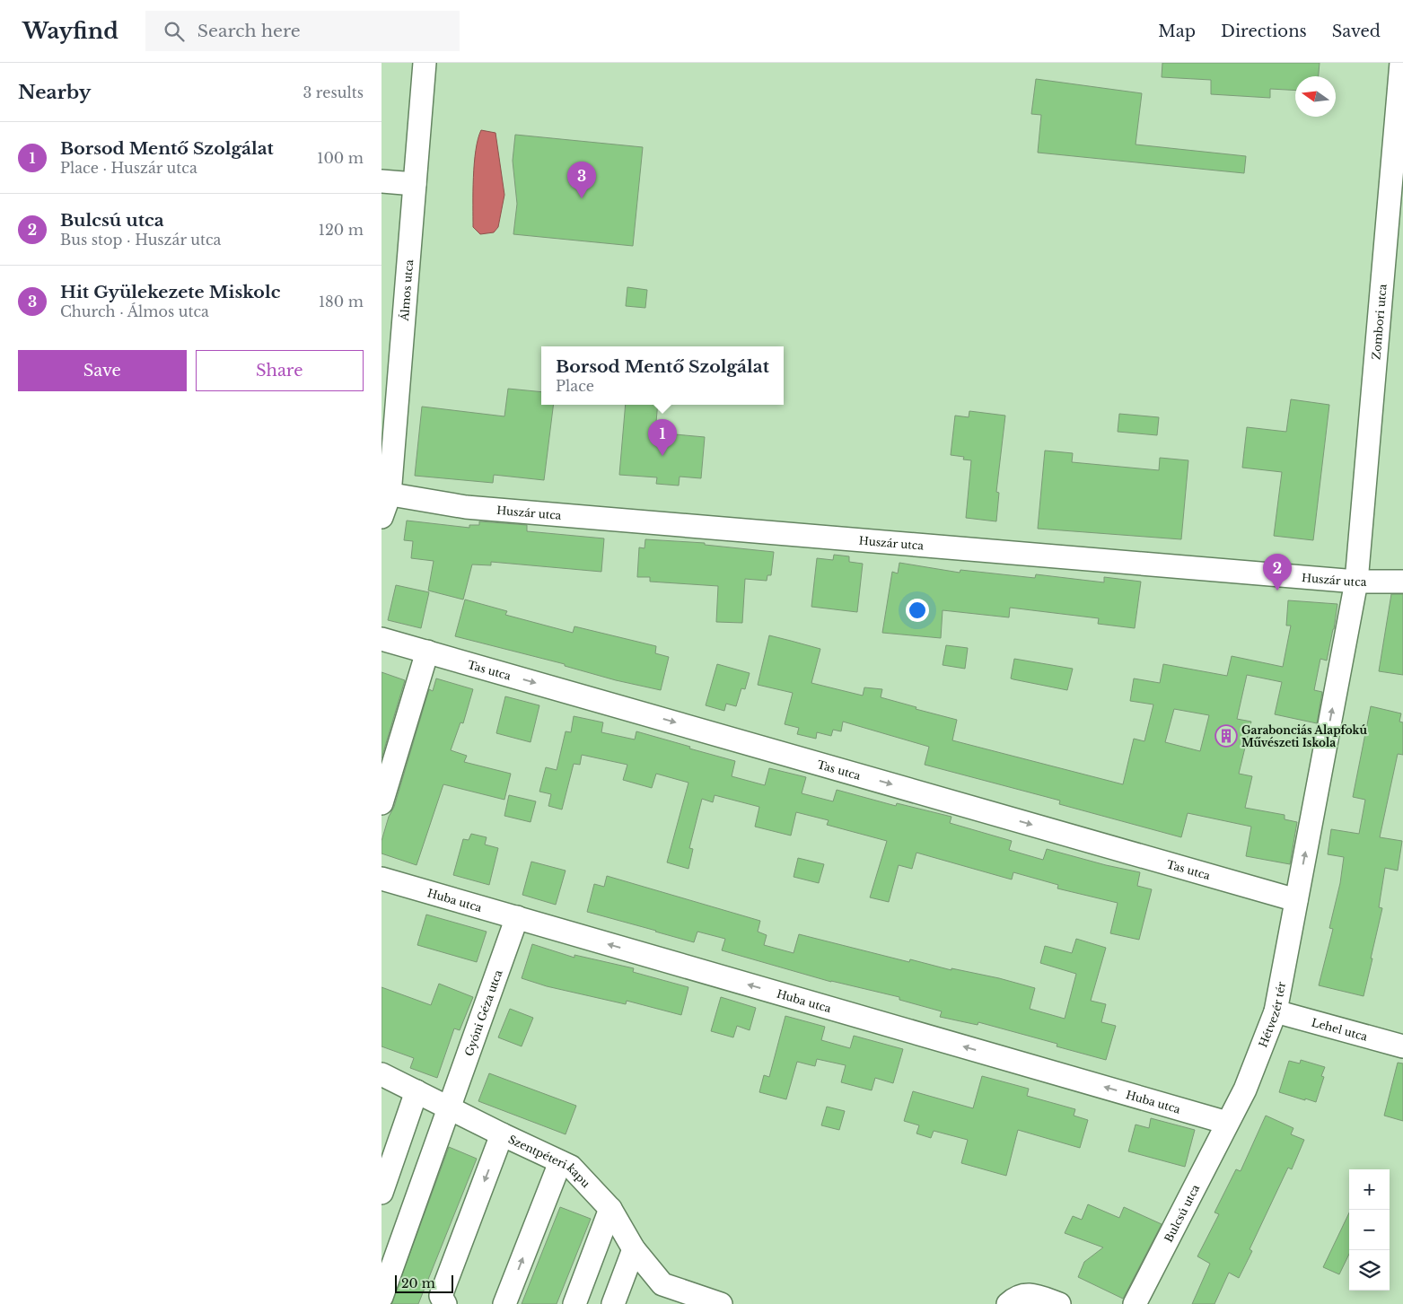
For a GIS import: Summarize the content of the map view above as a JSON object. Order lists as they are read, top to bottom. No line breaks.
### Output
{"streets":{"street":["Álmos utca","Zombori utca","Huszár utca","Tas utca","Huba utca","Gyóni Géza utca","Hétvezér tér","Lehel utca","Szentpéteri kapu","Bulcsú utca"]},"crossings":[["Álmos utca","Huszár utca"],["Zombori utca","Huszár utca"],["Tas utca","Hétvezér tér"],["Huba utca","Gyóni Géza utca"],["Huba utca","Hétvezér tér"],["Huba utca","Bulcsú utca"],["Gyóni Géza utca","Szentpéteri kapu"],["Hétvezér tér","Lehel utca"],["Hétvezér tér","Bulcsú utca"]],"one_way":["Tas utca","Huba utca"],"places":{"building":["Garabonciás Alapfokú Művészeti Iskola"]},"scale_bar":"20 m","north":"left","page":{"header":"Wayfind","search":"Search here","nav":["Map","Directions","Saved"],"heading":["Nearby","3 results"],"list":[{"mark":"1","name":"Borsod Mentő Szolgálat","note":"Place · Huszár utca","value":"100 m"},{"mark":"2","name":"Bulcsú utca","note":"Bus stop · Huszár utca","value":"120 m"},{"mark":"3","name":"Hit Gyülekezete Miskolc","note":"Church · Álmos utca","value":"180 m"}],"pins":["3","1","2"],"buttons":["Save","Share"],"popup":["Borsod Mentő Szolgálat","Place"],"map_buttons":["+","−"],"scale":"20 m"}}
